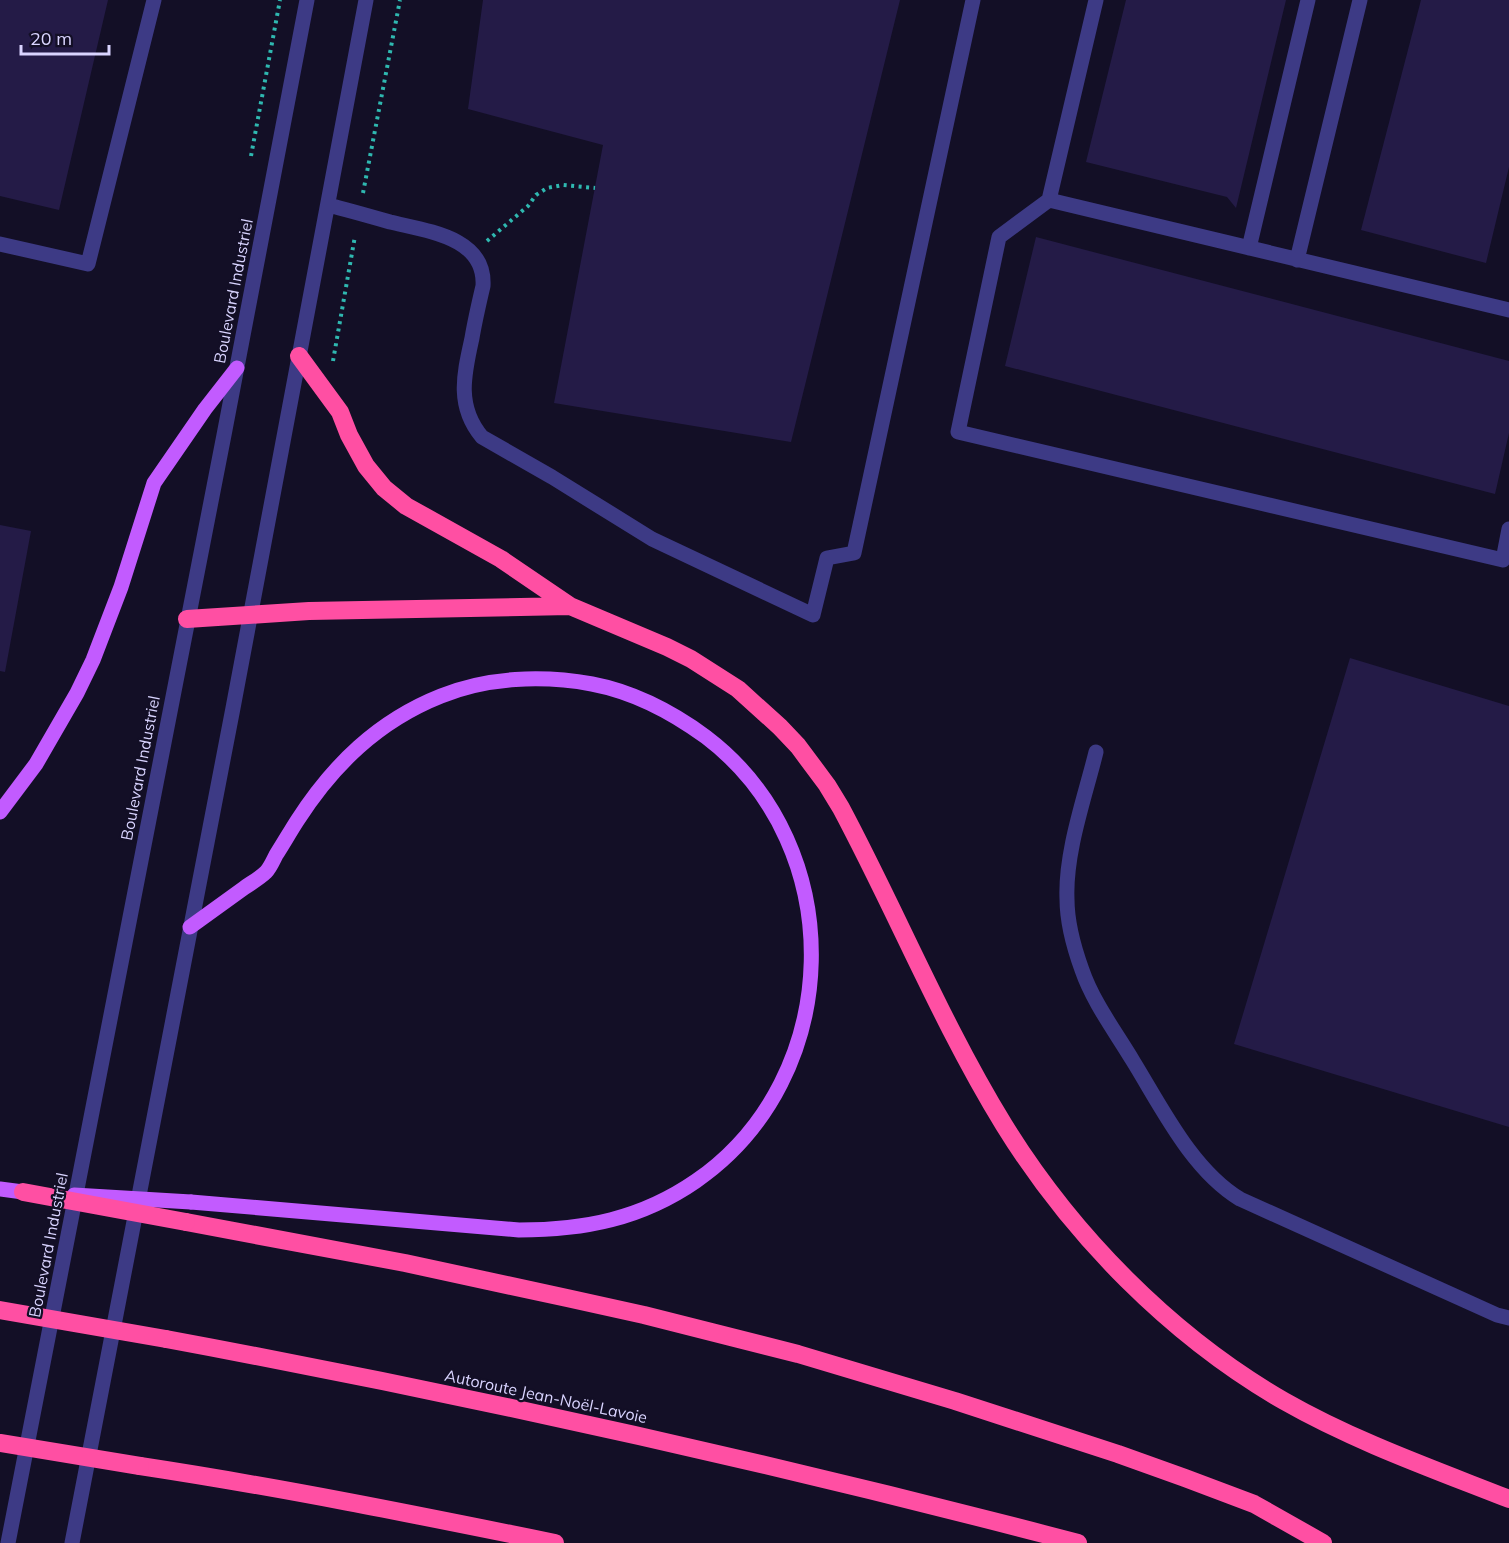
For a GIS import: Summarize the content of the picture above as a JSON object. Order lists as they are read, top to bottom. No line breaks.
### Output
{"streets":{"highway":["Autoroute Jean-Noël-Lavoie"],"street":["Boulevard Industriel"]},"scale_bar":"20 m"}
